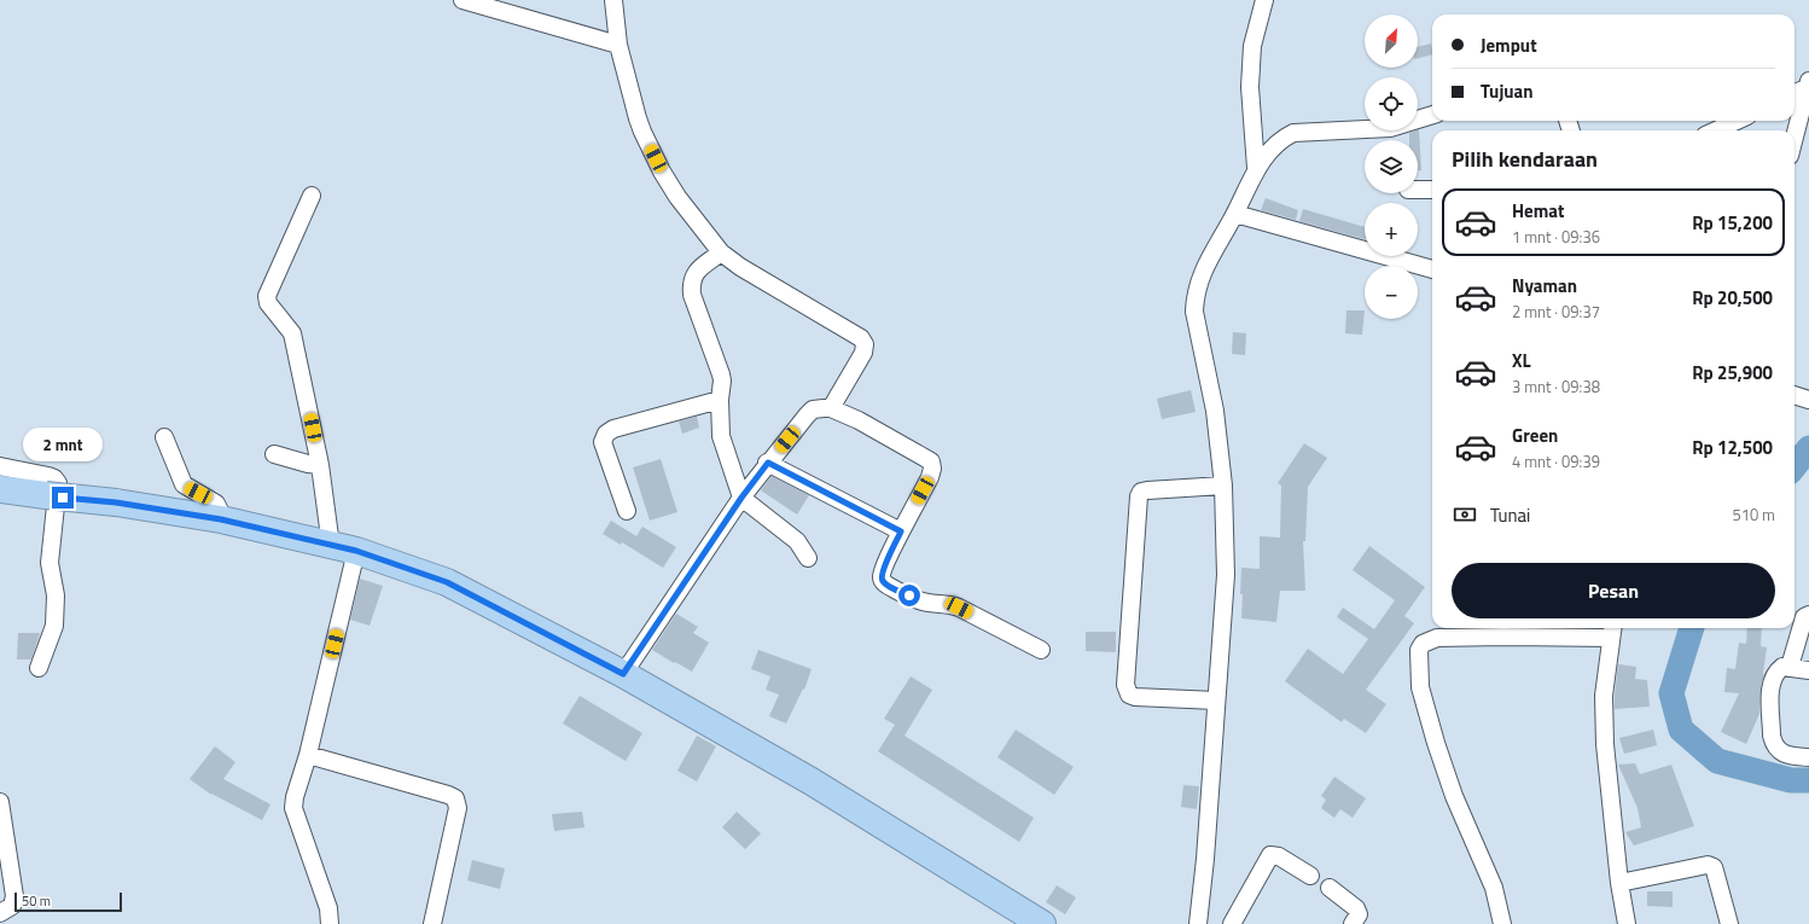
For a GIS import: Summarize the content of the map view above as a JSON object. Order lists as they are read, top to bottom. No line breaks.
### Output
{"scale_bar":"50 m","north":"top right","page":{"map_buttons":["+","−"],"banner":["Jemput","Tujuan"],"heading":"Pilih kendaraan","list":[{"name":"Hemat","note":"1 mnt · 09:36","value":"Rp 15,200"},{"name":"Nyaman","note":"2 mnt · 09:37","value":"Rp 20,500"},{"name":"XL","note":"3 mnt · 09:38","value":"Rp 25,900"},{"name":"Green","note":"4 mnt · 09:39","value":"Rp 12,500"}],"bubble":"2 mnt","pay":["Tunai","510 m"],"buttons":"Pesan","scale":"50 m"}}
